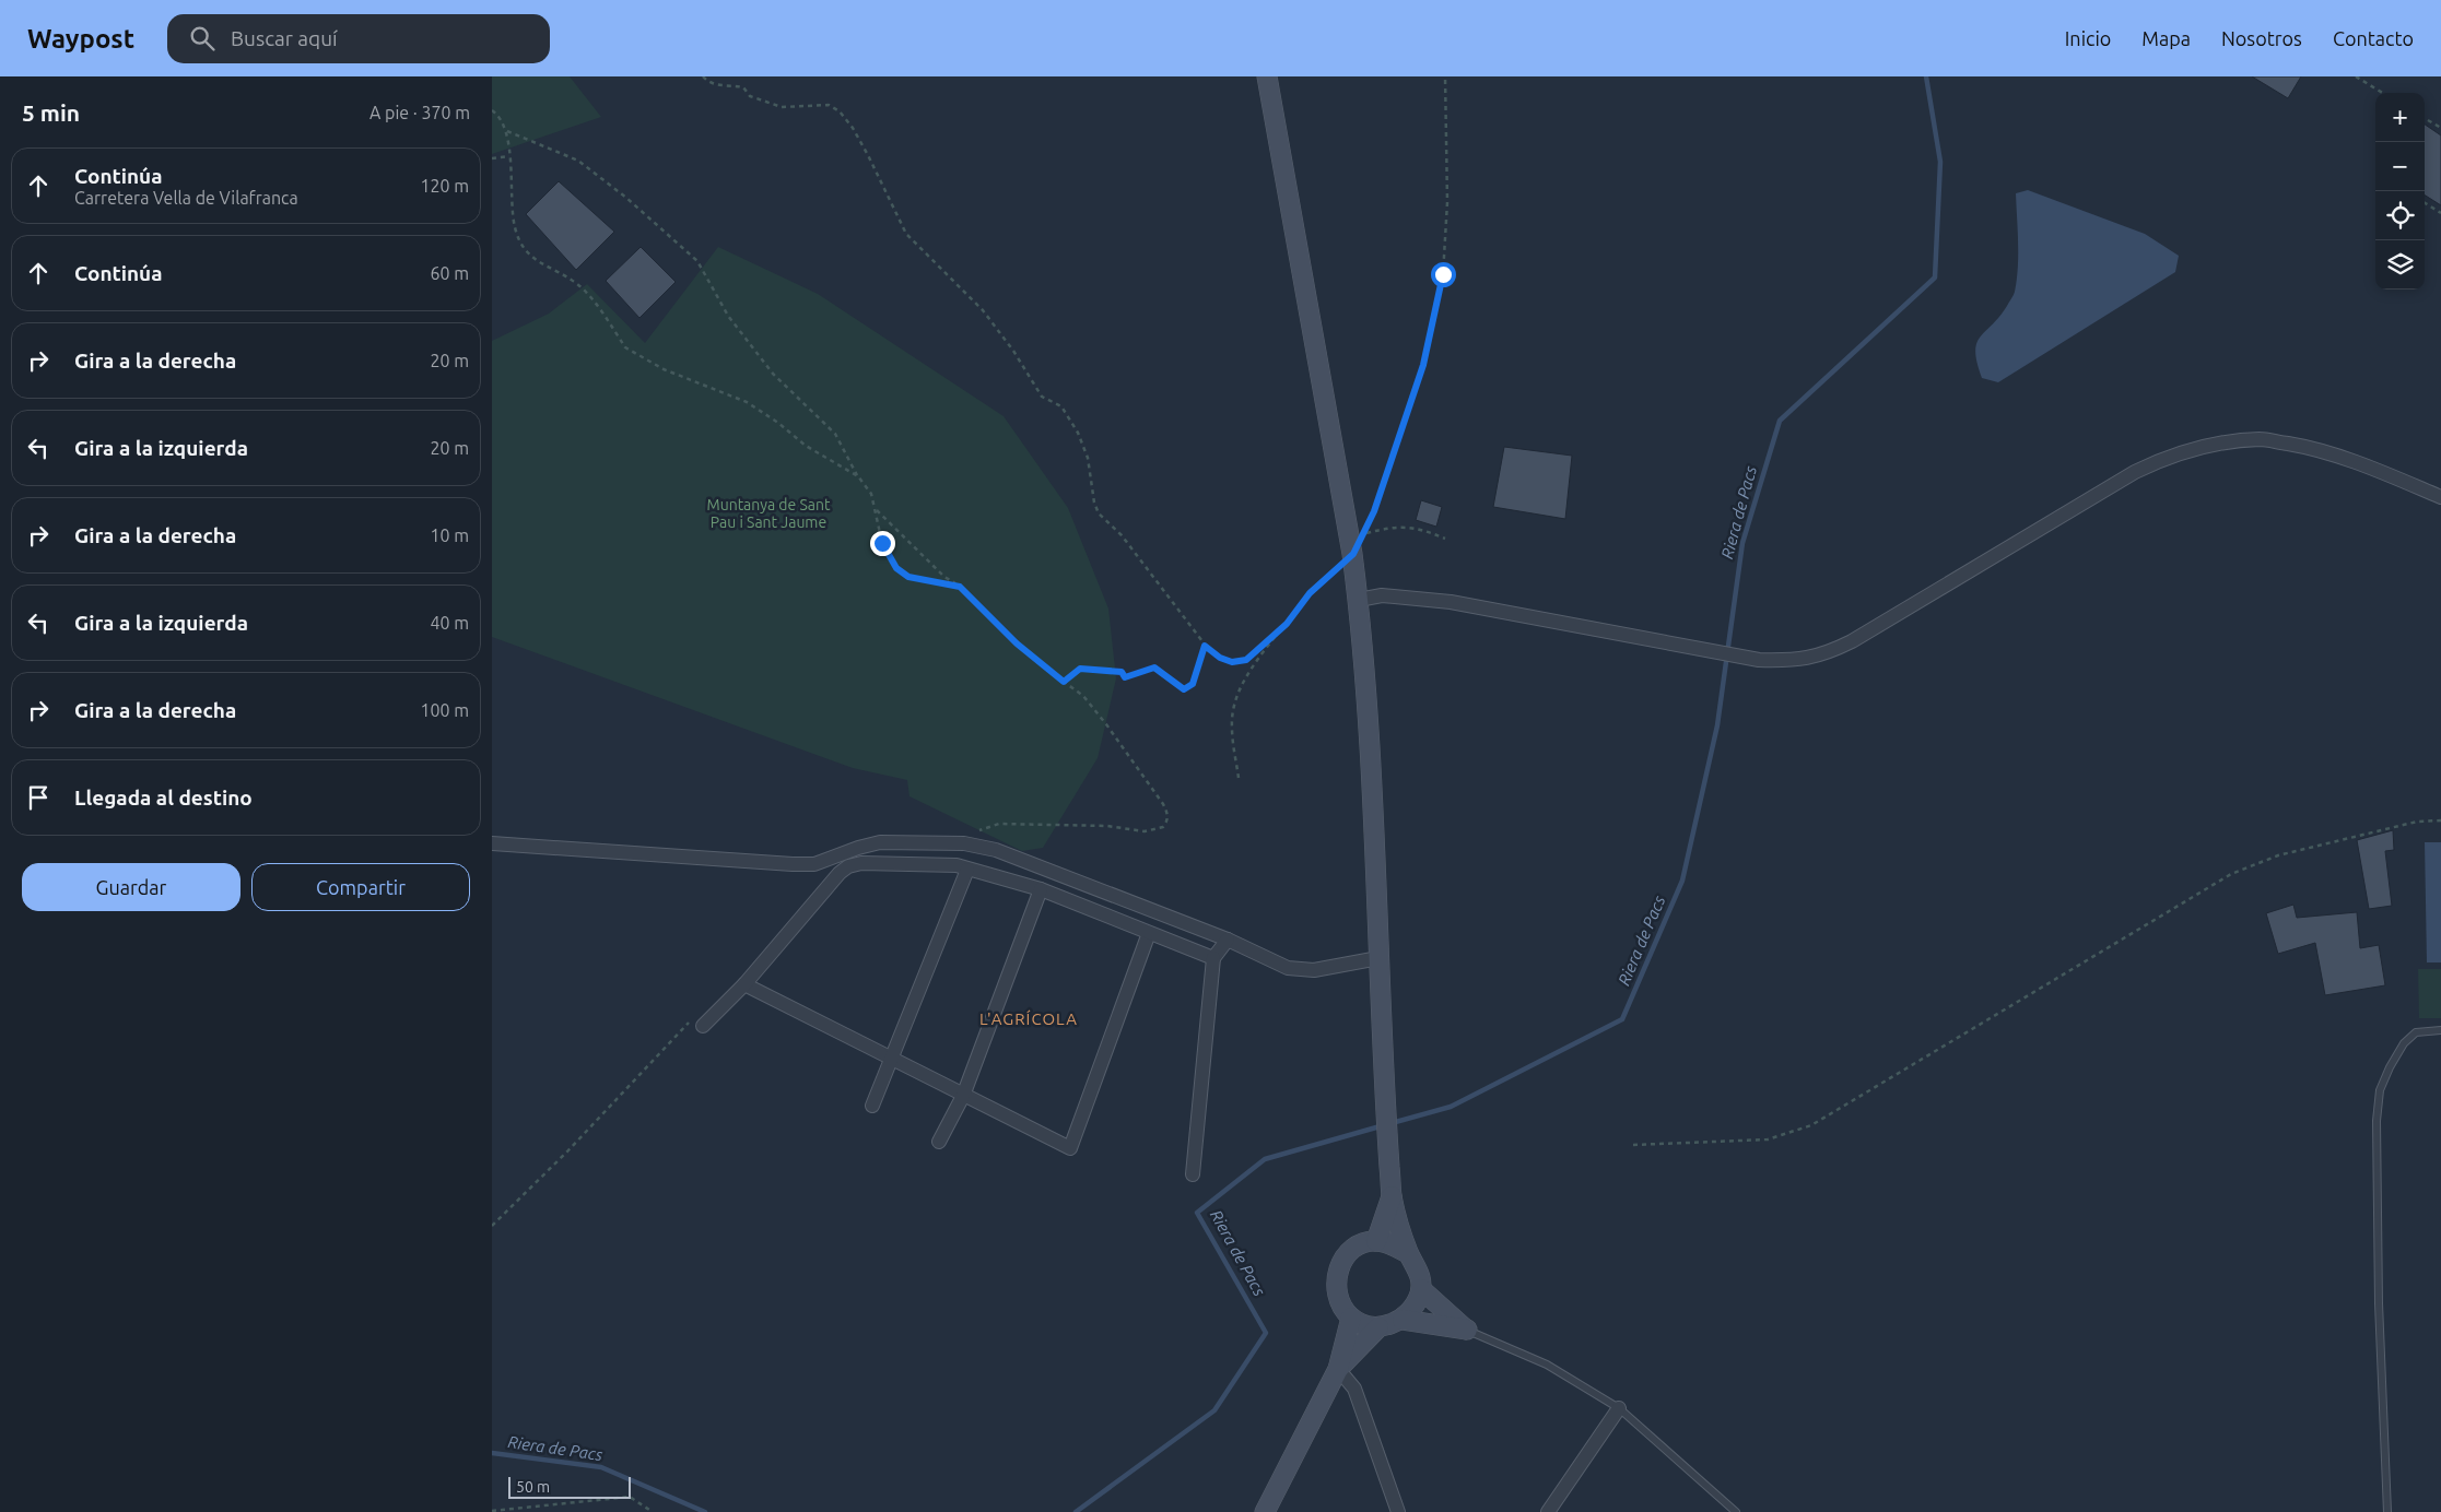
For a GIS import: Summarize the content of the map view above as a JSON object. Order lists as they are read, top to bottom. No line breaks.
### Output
{"districts":["L'AGRÍCOLA"],"water":["Riera de Pacs"],"parks":["Muntanya de Sant Pau i Sant Jaume"],"scale_bar":"50 m","page":{"header":"Waypost","search":"Buscar aquí","nav":["Inicio","Mapa","Nosotros","Contacto"],"heading":["5 min","A pie · 370 m"],"map_buttons":["+","−"],"list":[["Continúa","Carretera Vella de Vilafranca","120 m"],["Continúa","60 m"],["Gira a la derecha","20 m"],["Gira a la izquierda","20 m"],["Gira a la derecha","10 m"],["Gira a la izquierda","40 m"],["Gira a la derecha","100 m"],"Llegada al destino"],"buttons":["Guardar","Compartir"],"scale":"50 m"}}
